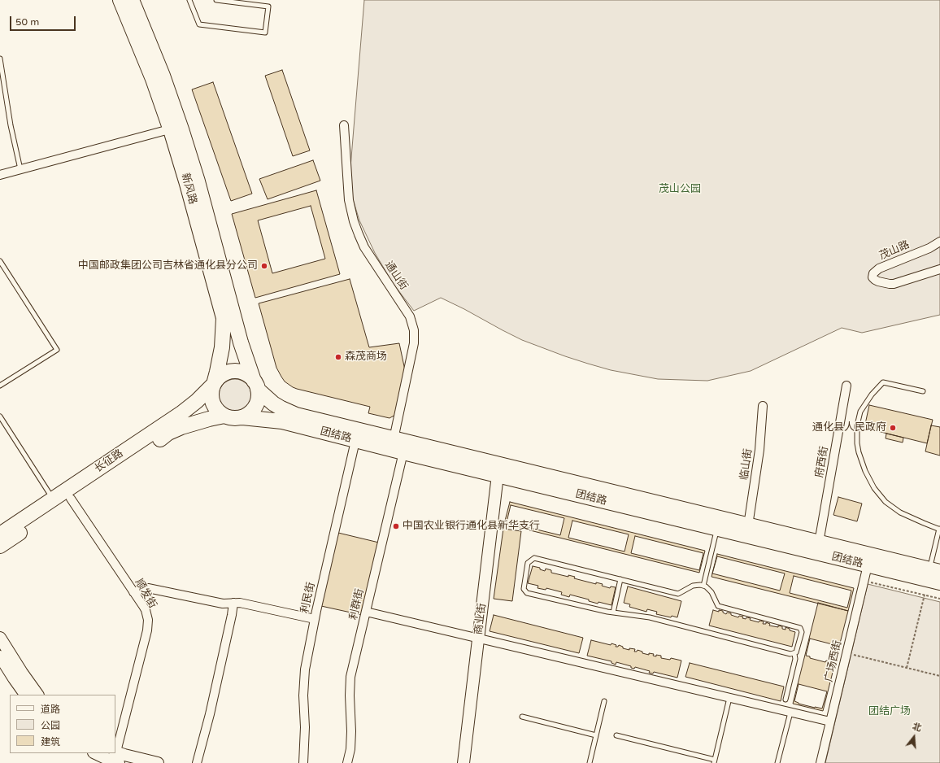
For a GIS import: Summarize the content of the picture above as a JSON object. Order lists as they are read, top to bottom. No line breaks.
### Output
{"streets":{"highway":["新风路","团结路","长征路"],"street":["茂山路","通山街","府西街","临山街","顺发街","利民街","利群街","商业街","广场西街"]},"crossings":[["新风路","团结路"],["新风路","长征路"],["通山街","团结路"],["团结路","长征路"],["团结路","府西街"],["团结路","临山街"],["团结路","利民街"],["团结路","利群街"],["团结路","商业街"],["团结路","广场西街"],["长征路","顺发街"]],"parks":["茂山公园","团结广场"],"places":["中国邮政集团公司吉林省通化县分公司","森茂商场","通化县人民政府","中国农业银行通化县新华支行"],"legend":["道路","公园","建筑"],"scale_bar":"50 m","north":"top"}
